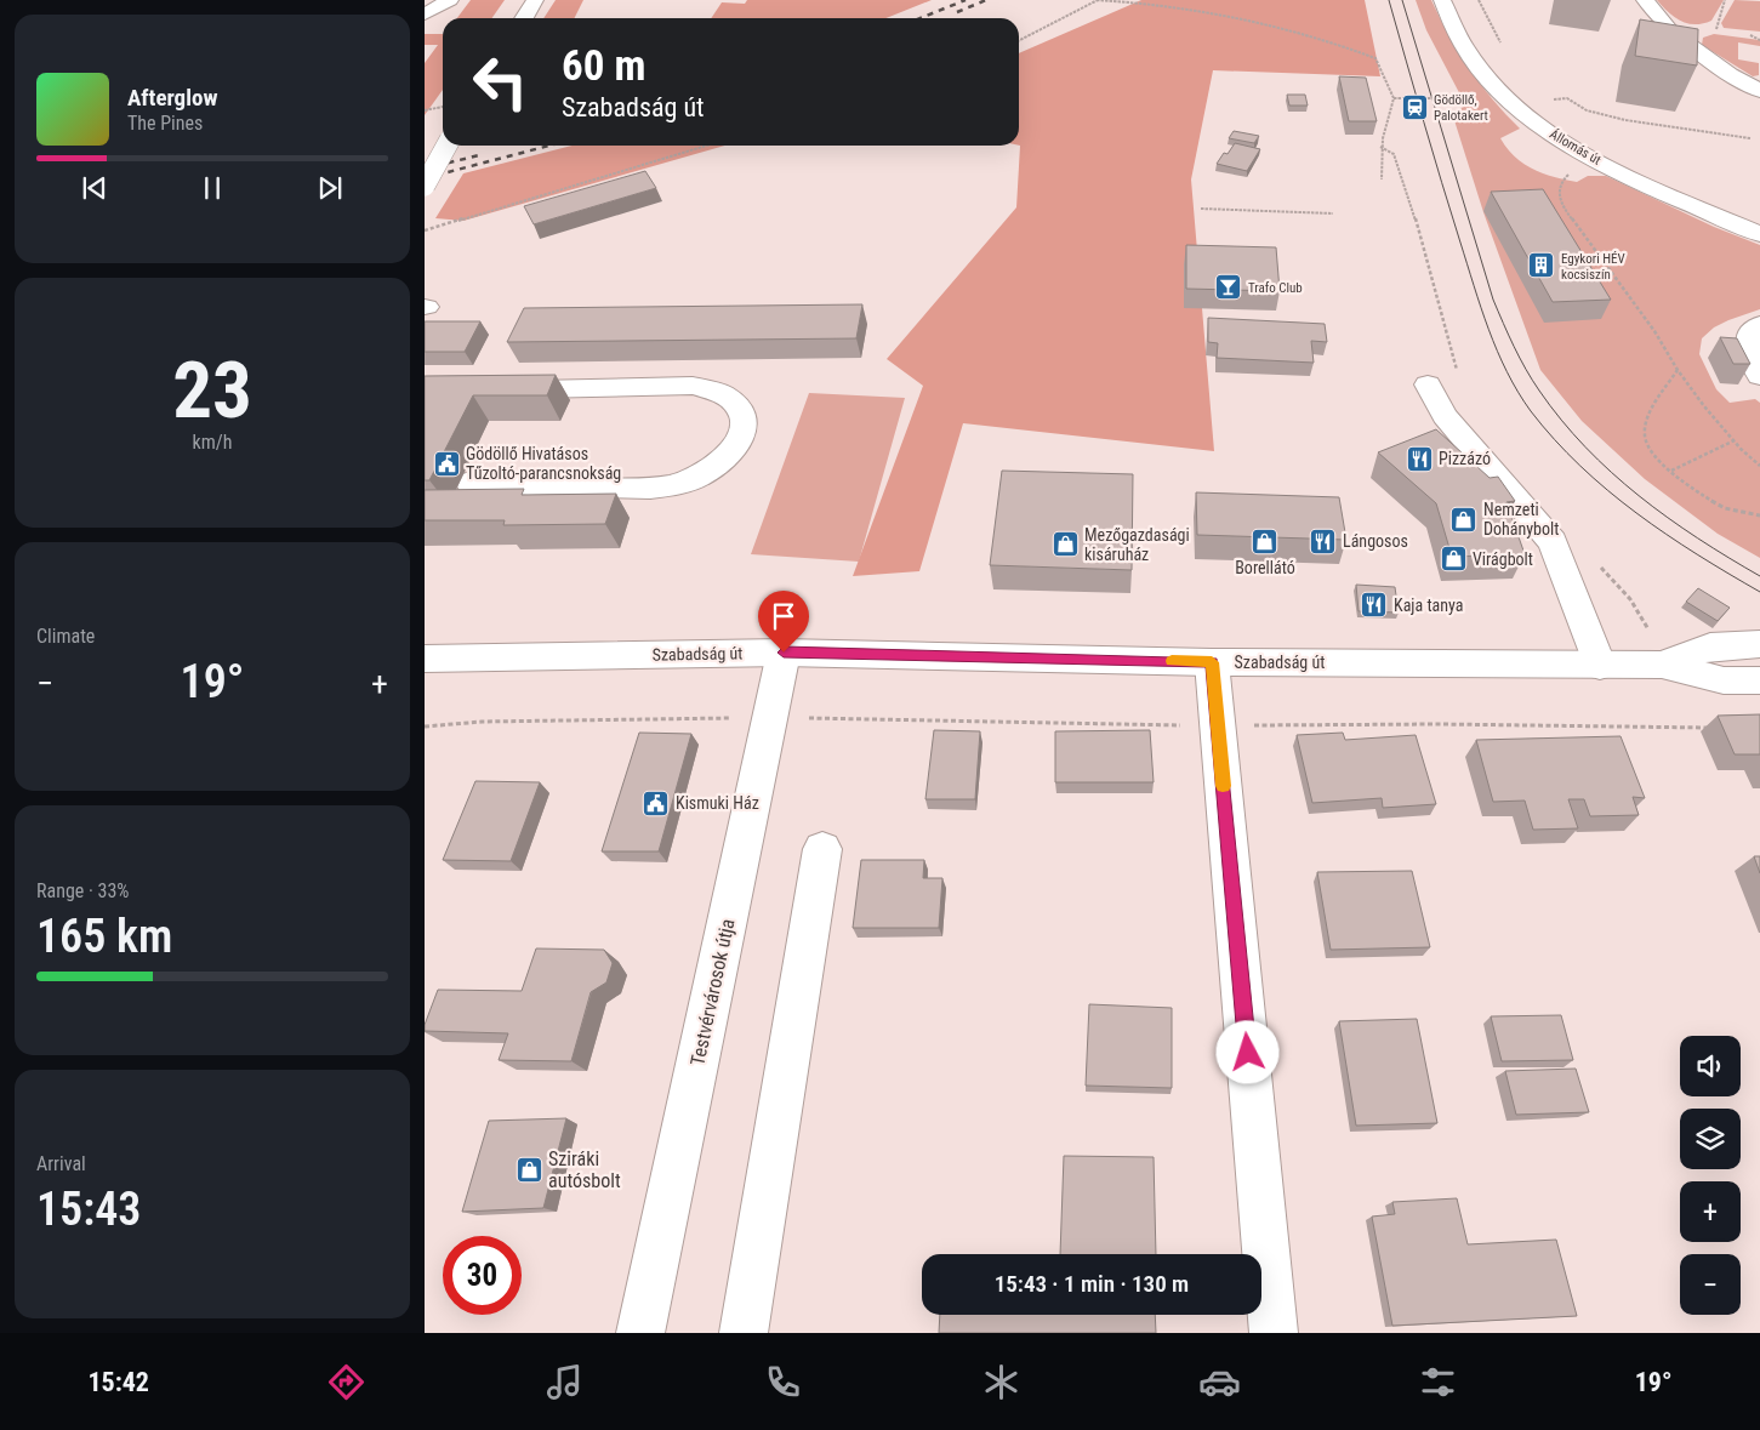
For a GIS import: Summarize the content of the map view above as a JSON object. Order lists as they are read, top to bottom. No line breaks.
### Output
{"streets":{"main road":["Állomás út","Szabadság út","Testvérvárosok útja"]},"crossings":[["Szabadság út","Testvérvárosok útja"]],"places":{"station":["Gödöllő, Palotakert"],"building":["Egykori HÉV kocsiszín"],"bar":["Trafo Club"],"restaurant":["Pizzázó","Lángosos","Kaja tanya"],"public building":["Gödöllő Hivatásos Tűzoltó-parancsnokság","Kismuki Ház"],"shop":["Nemzeti Dohánybolt","Borellátó","Mezőgazdasági kisáruház","Virágbolt","Sziráki autósbolt"]},"page":{"turn":["60 m","Szabadság út"],"song":["Afterglow","The Pines"],"tile":[["23","km/h"],"Climate",["Range · 33%","165 km"],["Arrival","15:43"]],"heat":["−","19°","+"],"map_buttons":["+","−"],"limit":"30","trip":"15:43 · 1 min · 130 m","tabs":["15:42","19°"]}}
